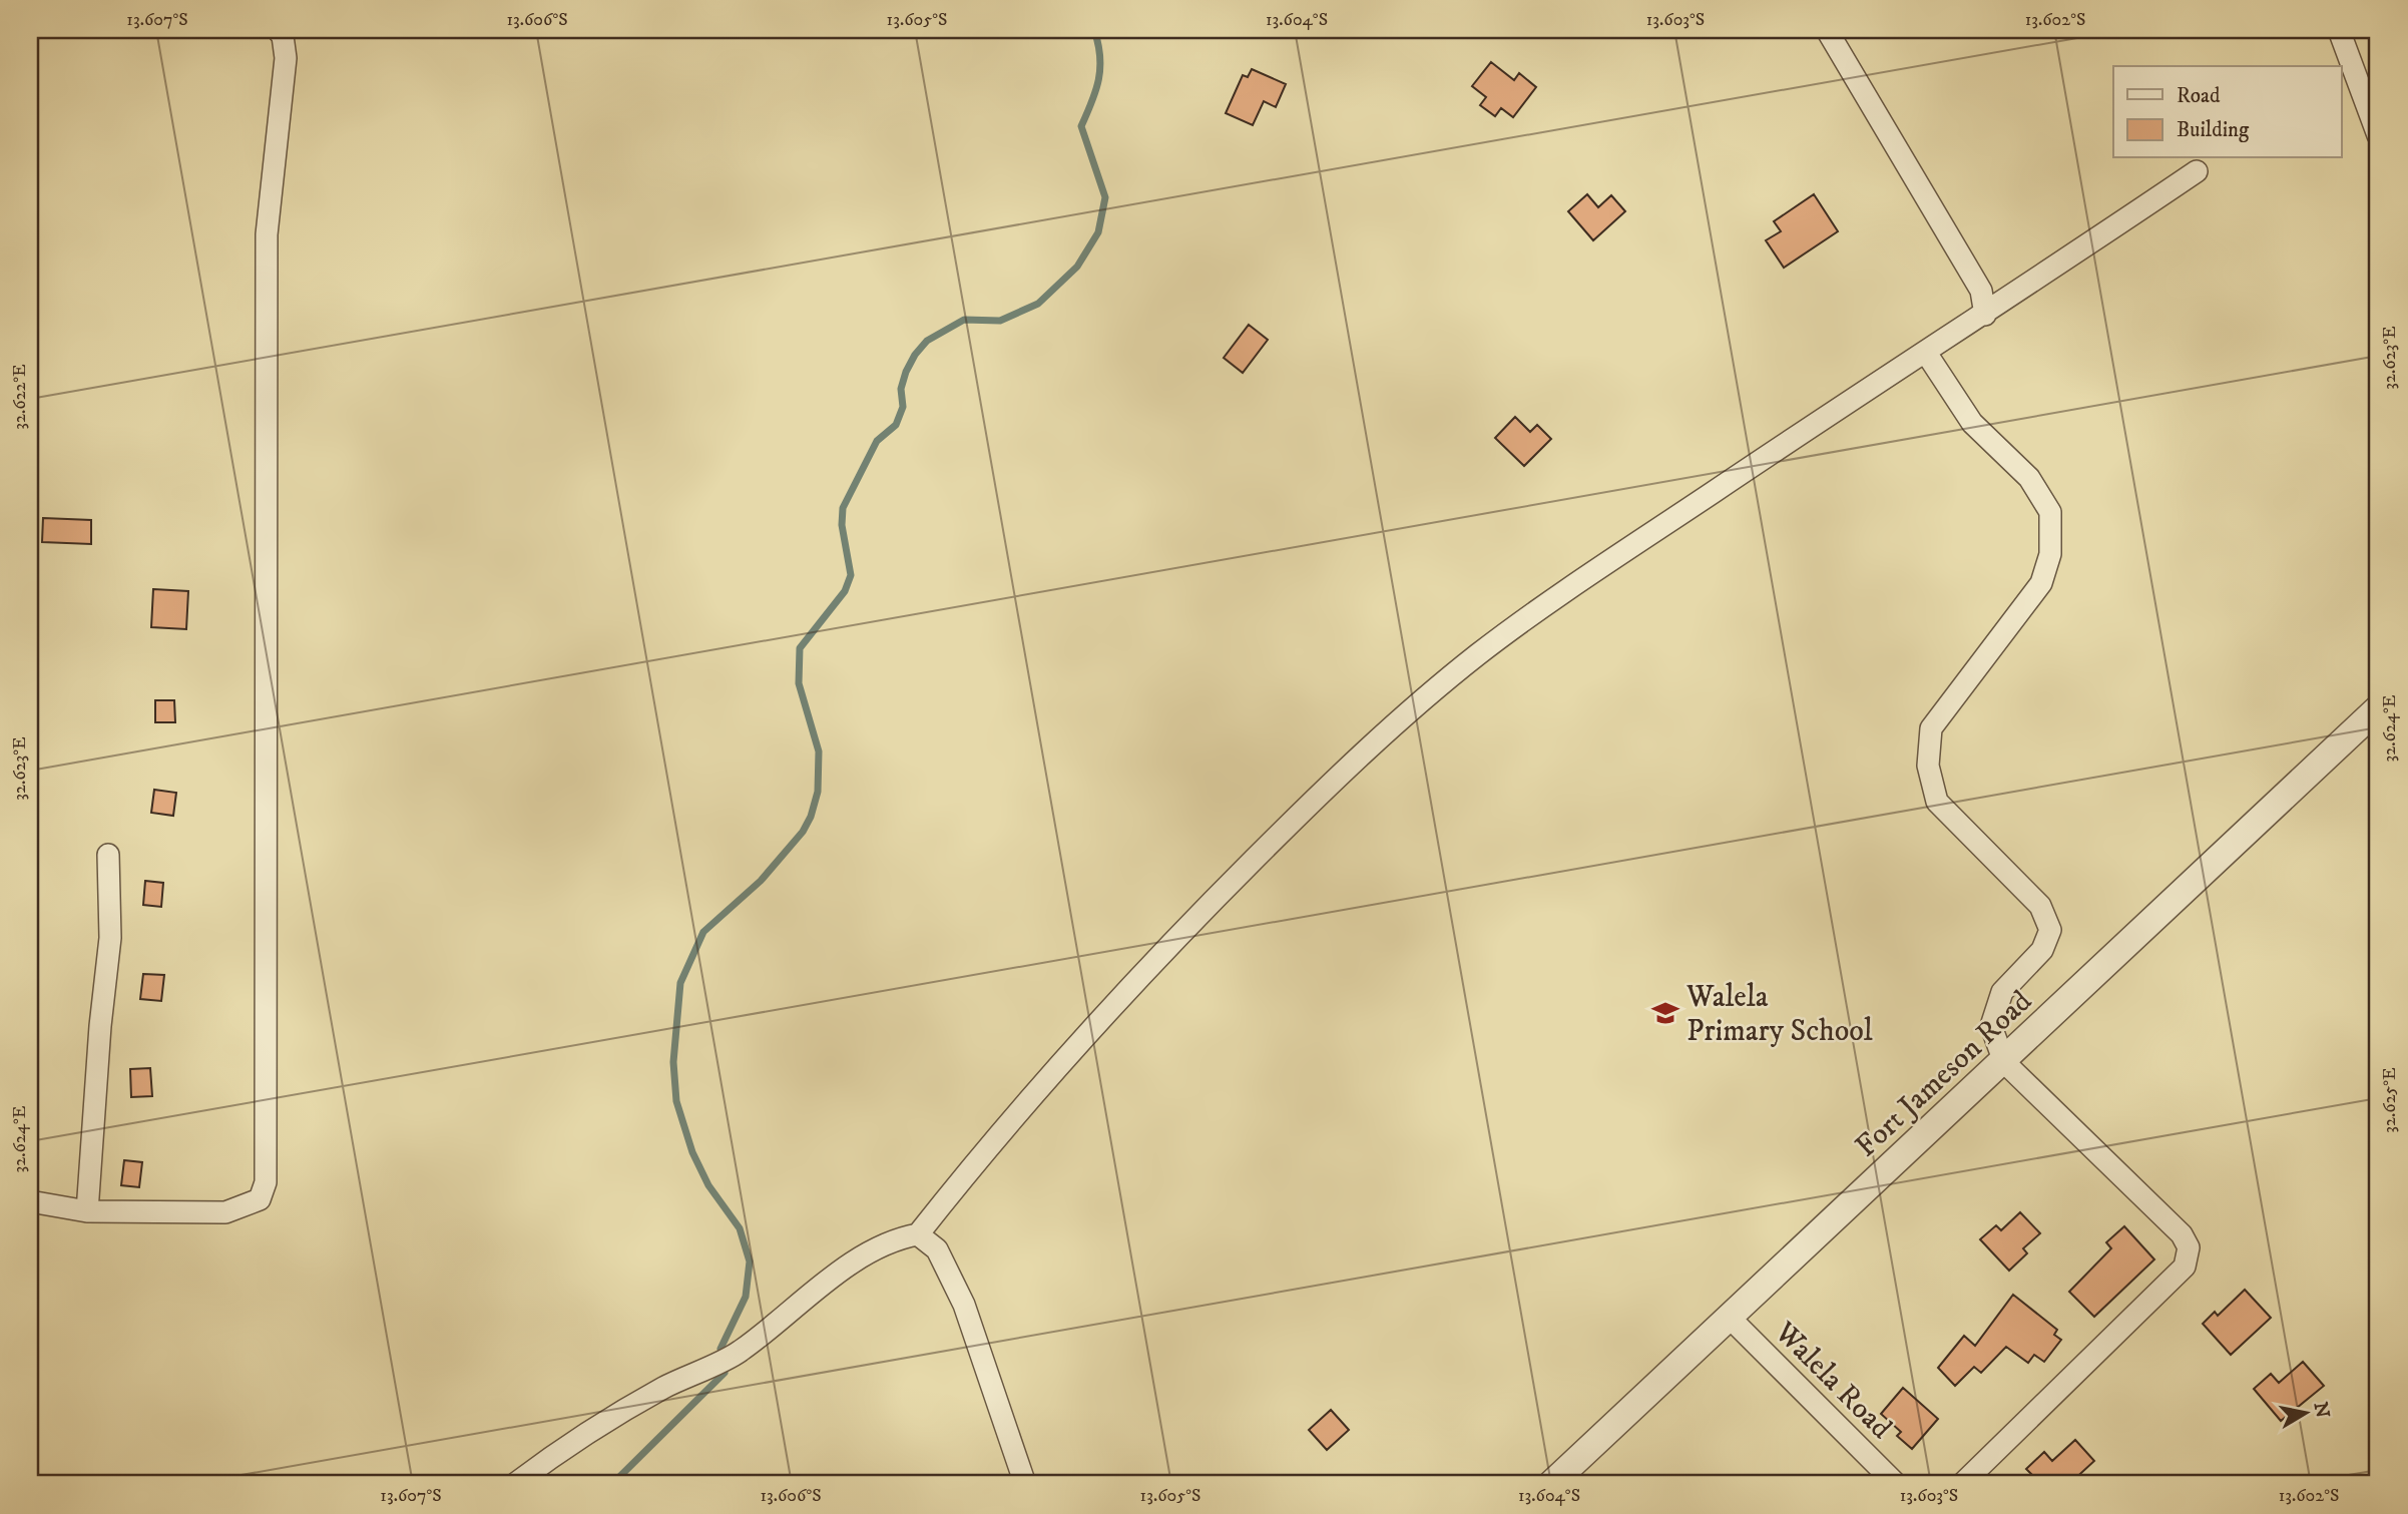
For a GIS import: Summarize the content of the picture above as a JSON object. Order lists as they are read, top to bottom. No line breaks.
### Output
{"streets":{"street":["Fort Jameson Road","Walela Road"]},"crossings":[["Fort Jameson Road","Walela Road"]],"places":{"school or university":["Walela Primary School"]},"legend":["Road","Building"],"north":"right","coordinates":["13.607°S","13.606°S","13.605°S","13.604°S","13.603°S","13.602°S","32.623°E","32.622°E","32.624°E","32.625°E"]}
